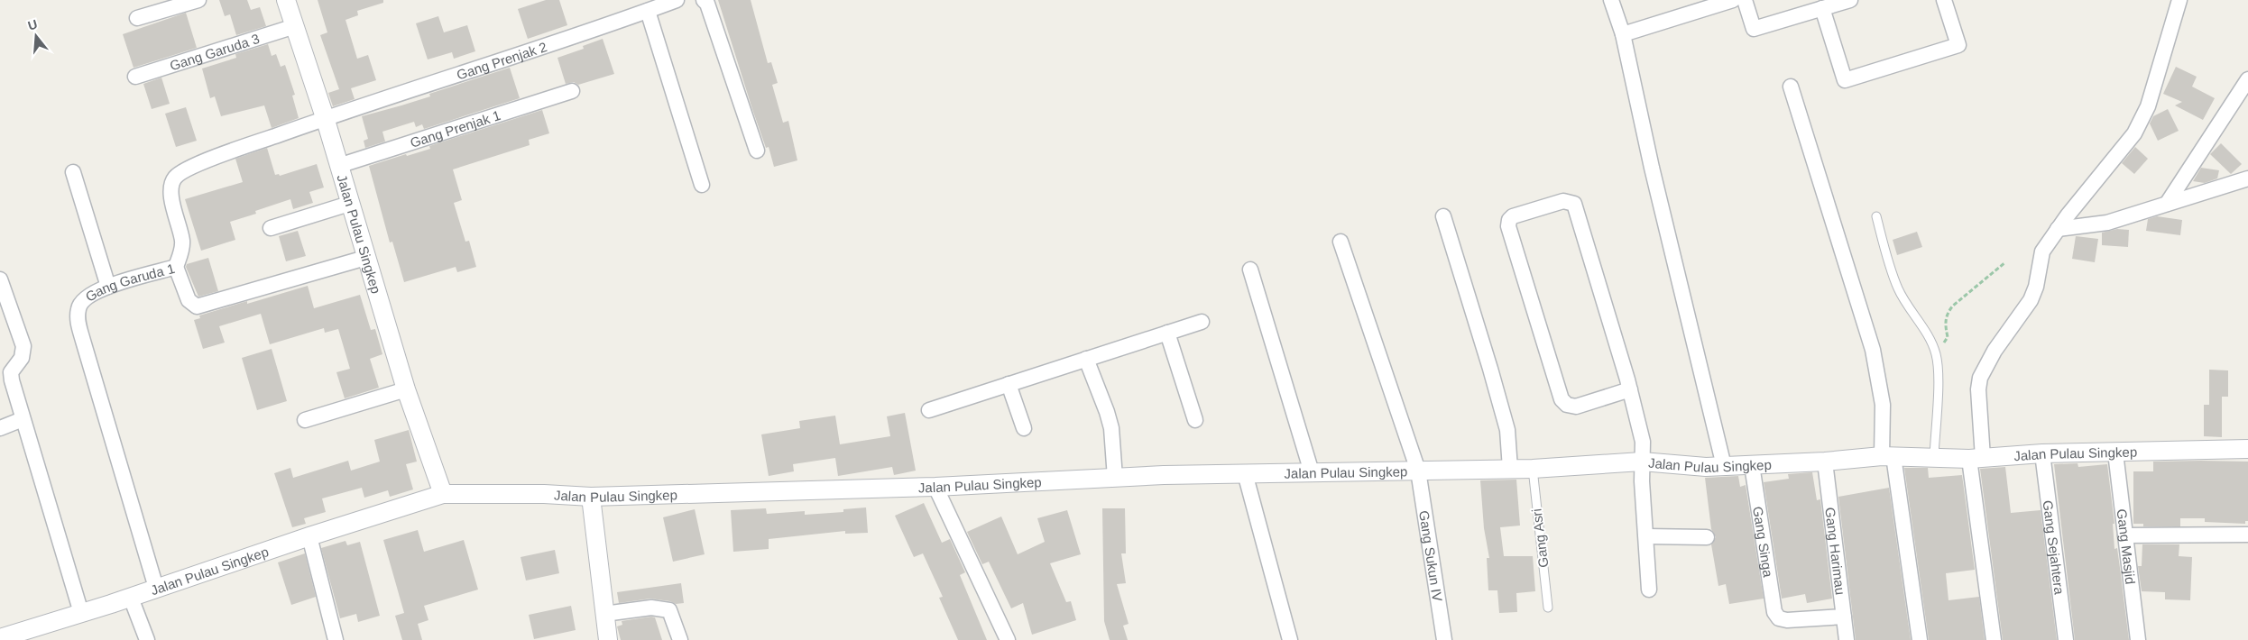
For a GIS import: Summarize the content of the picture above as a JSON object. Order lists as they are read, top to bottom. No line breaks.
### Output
{"streets":{"street":["Gang Garuda 3","Gang Prenjak 2","Gang Prenjak 1","Jalan Pulau Singkep","Gang Garuda 1","Gang Singa","Gang Masjid","Gang Sejahtera","Gang Harimau","Gang Sukun IV"],"lane":["Gang Asri"]},"crossings":[["Gang Garuda 3","Jalan Pulau Singkep"],["Gang Prenjak 2","Jalan Pulau Singkep"],["Gang Prenjak 2","Gang Garuda 1"],["Gang Prenjak 1","Jalan Pulau Singkep"],["Jalan Pulau Singkep","Gang Garuda 1"],["Jalan Pulau Singkep","Gang Asri"],["Jalan Pulau Singkep","Gang Singa"],["Jalan Pulau Singkep","Gang Masjid"],["Jalan Pulau Singkep","Gang Sejahtera"],["Jalan Pulau Singkep","Gang Harimau"],["Jalan Pulau Singkep","Gang Sukun IV"],["Gang Singa","Gang Harimau"]],"north":"top"}
